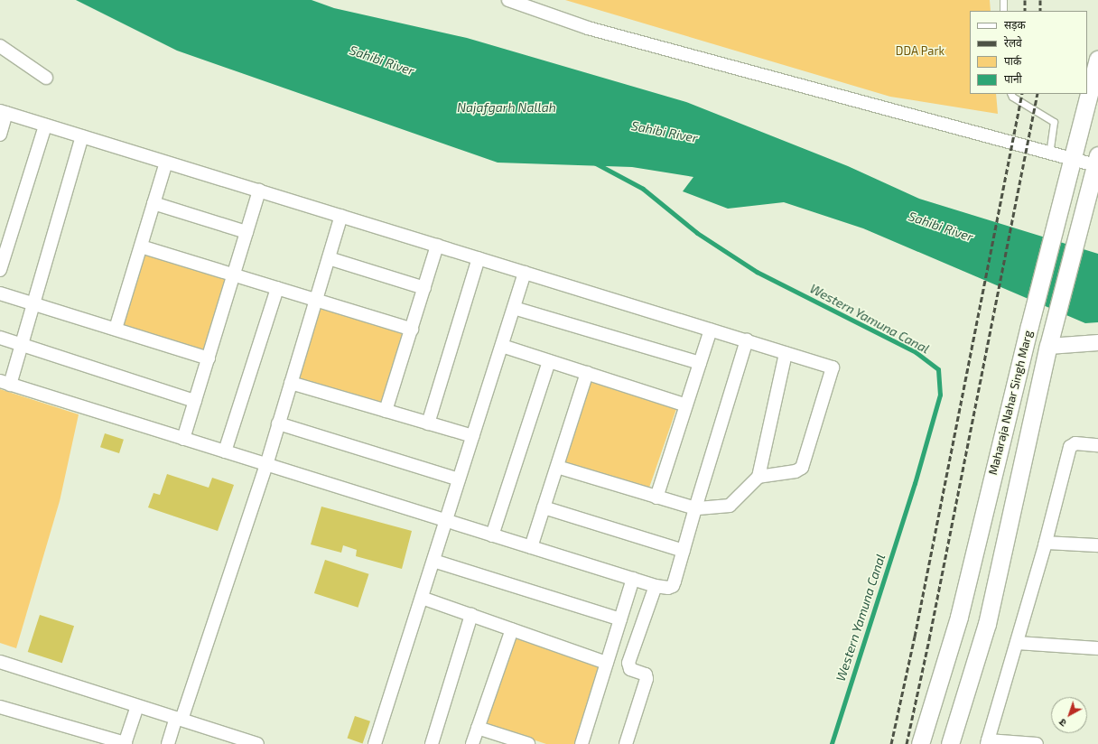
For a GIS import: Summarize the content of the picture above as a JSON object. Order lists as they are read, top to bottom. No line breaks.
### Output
{"streets":{"main road":["Maharaja Nahar Singh Marg"]},"water":["Sahibi River","Najafgarh Nallah","Western Yamuna Canal"],"parks":["DDA Park"],"legend":["सड़क","रेलवे","पार्क","पानी"],"north":"bottom left"}
